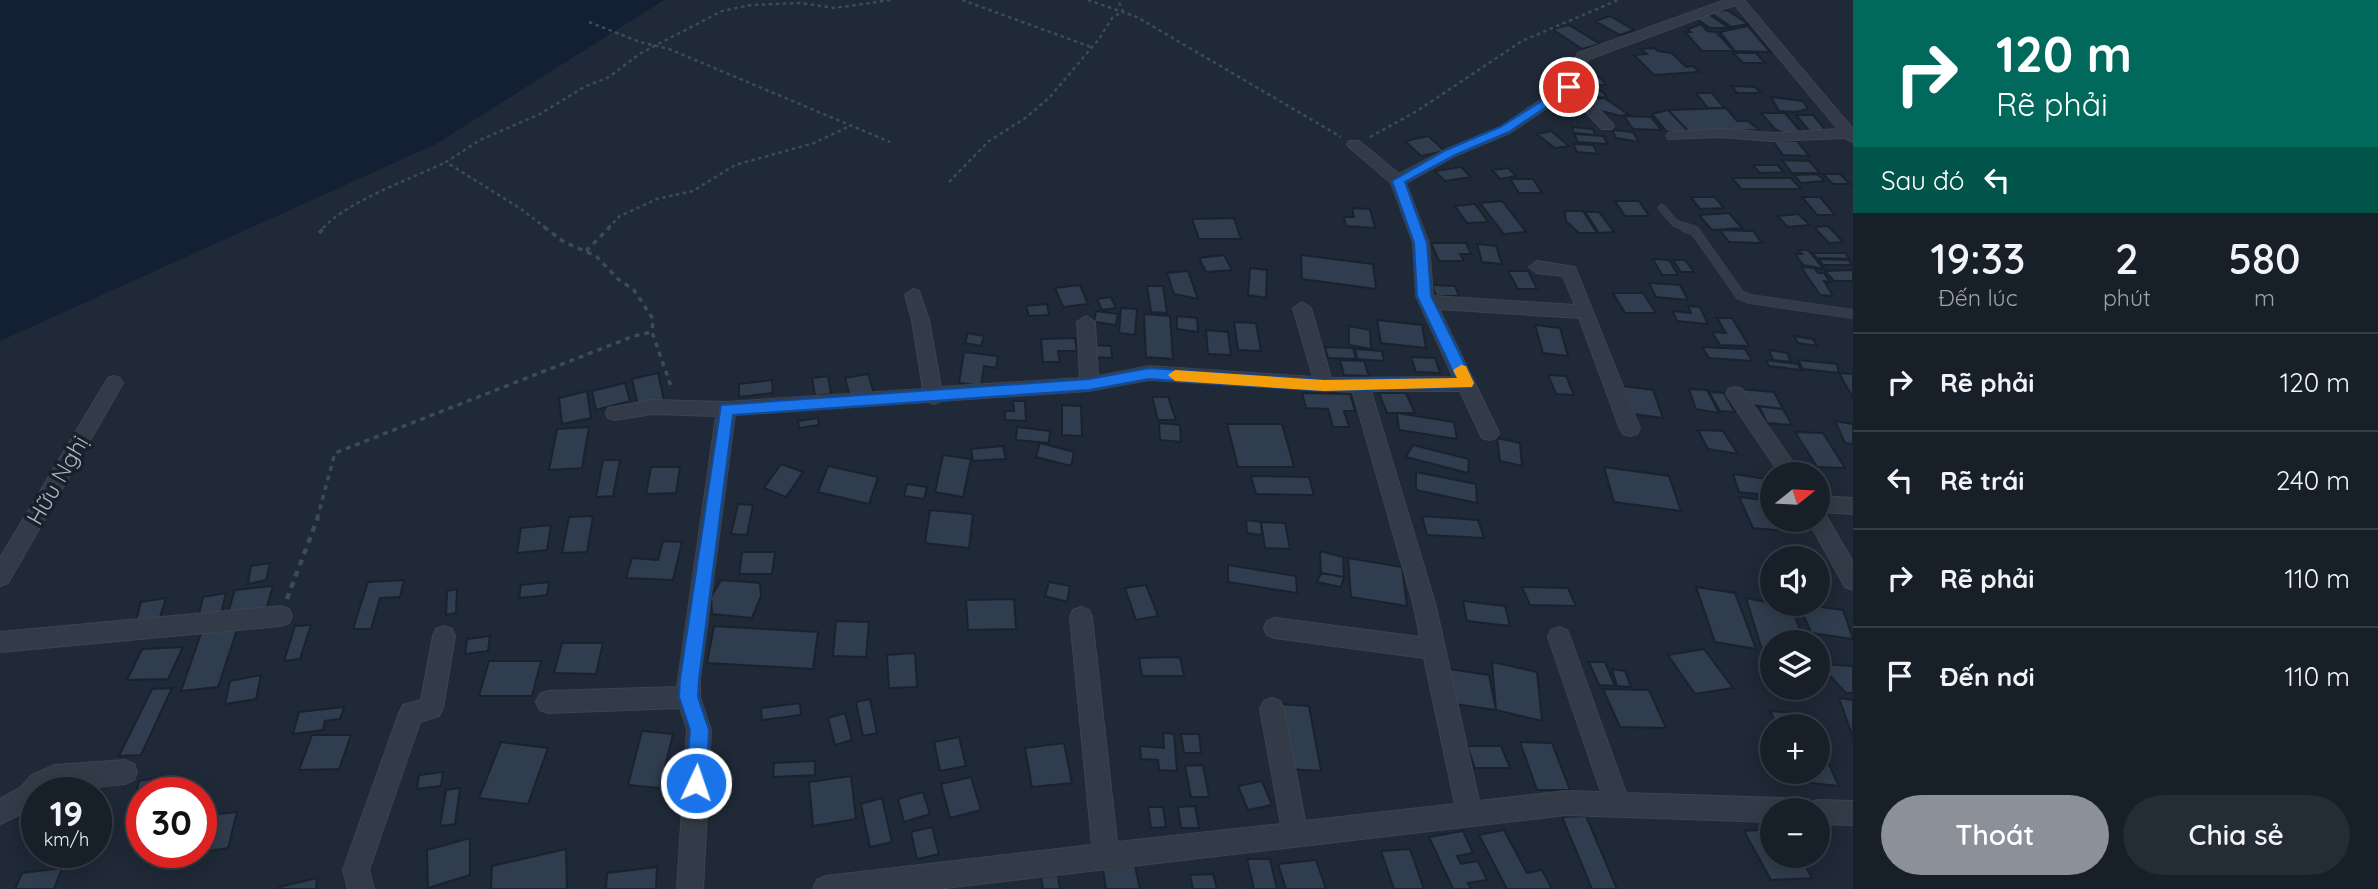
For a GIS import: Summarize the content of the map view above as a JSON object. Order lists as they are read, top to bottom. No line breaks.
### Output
{"streets":{"street":["Hữu Nghị"]},"north":"right","page":{"turn":["120 m","Rẽ phải"],"then":"Sau đó","eta":["19:33","Đến lúc","2","phút","580","m"],"list":[{"name":"Rẽ phải","value":"120 m"},{"name":"Rẽ trái","value":"240 m"},{"name":"Rẽ phải","value":"110 m"},{"name":"Đến nơi","value":"110 m"}],"map_buttons":["+","−"],"speed":"19 km/h","limit":"30","buttons":["Thoát","Chia sẻ"]}}
